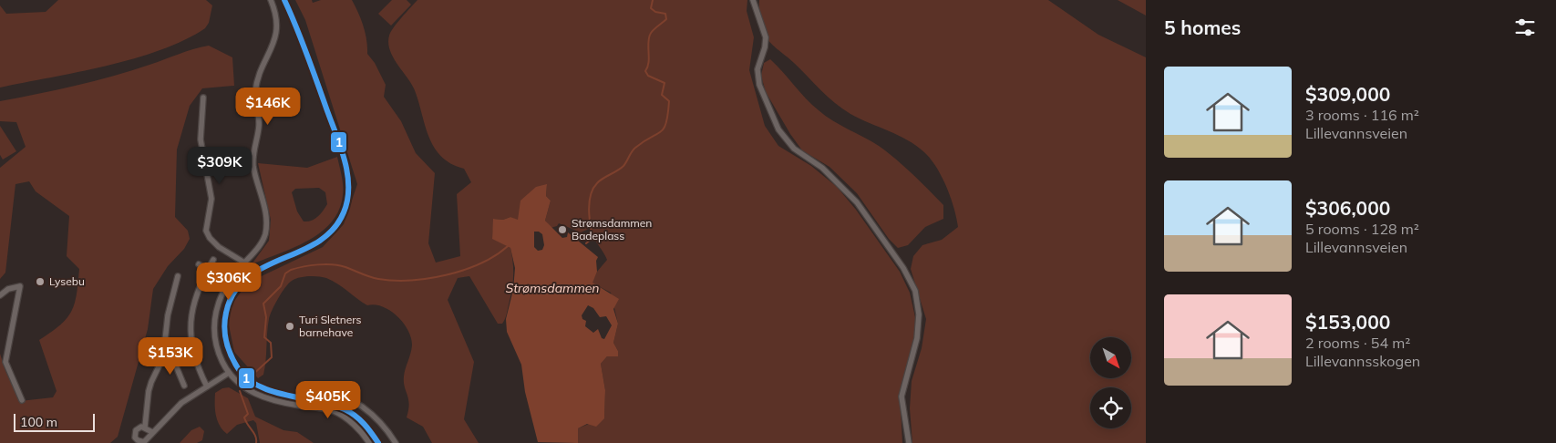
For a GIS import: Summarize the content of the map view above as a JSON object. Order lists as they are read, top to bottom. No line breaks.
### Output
{"water":["Strømsdammen"],"places":["Strømsdammen Badeplass","Lysebu","Turi Sletners barnehave"],"lines":["transit line 1"],"scale_bar":"100 m","north":"bottom right","page":{"heading":"5 homes","list":[{"name":"$309,000","note":"3 rooms · 116 m² · Lillevannsveien"},{"name":"$306,000","note":"5 rooms · 128 m² · Lillevannsveien"},{"name":"$153,000","note":"2 rooms · 54 m² · Lillevannsskogen"}],"price":["$146K","$309K","$306K","$153K","$405K"],"scale":"100 m"}}
